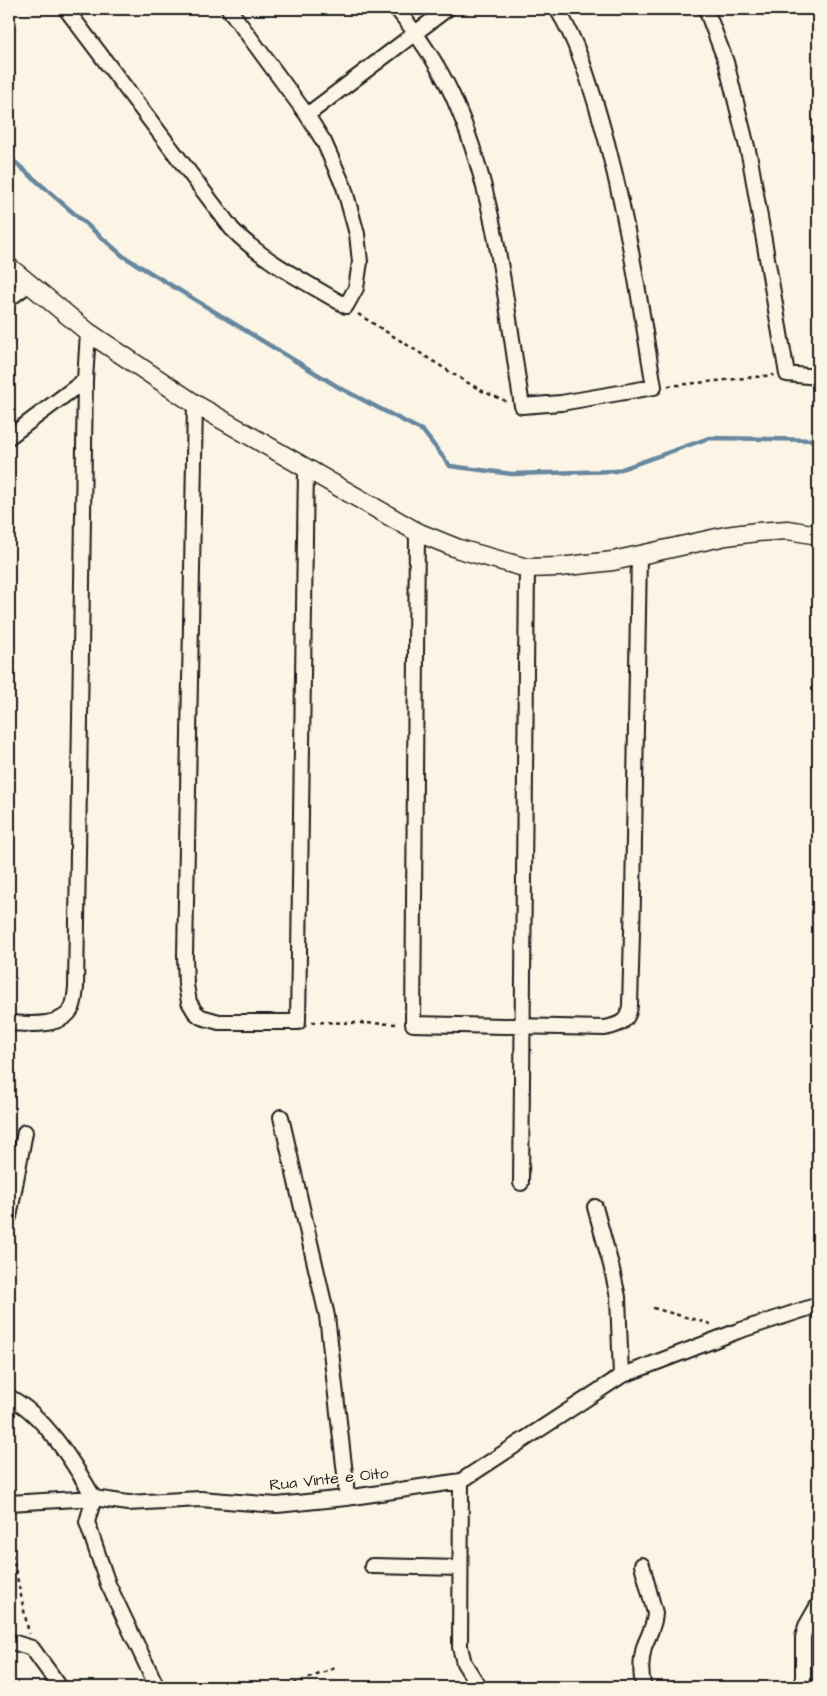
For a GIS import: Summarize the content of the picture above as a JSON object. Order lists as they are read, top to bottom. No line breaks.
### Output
{"streets":{"street":["Rua Vinte e Oito"]}}
